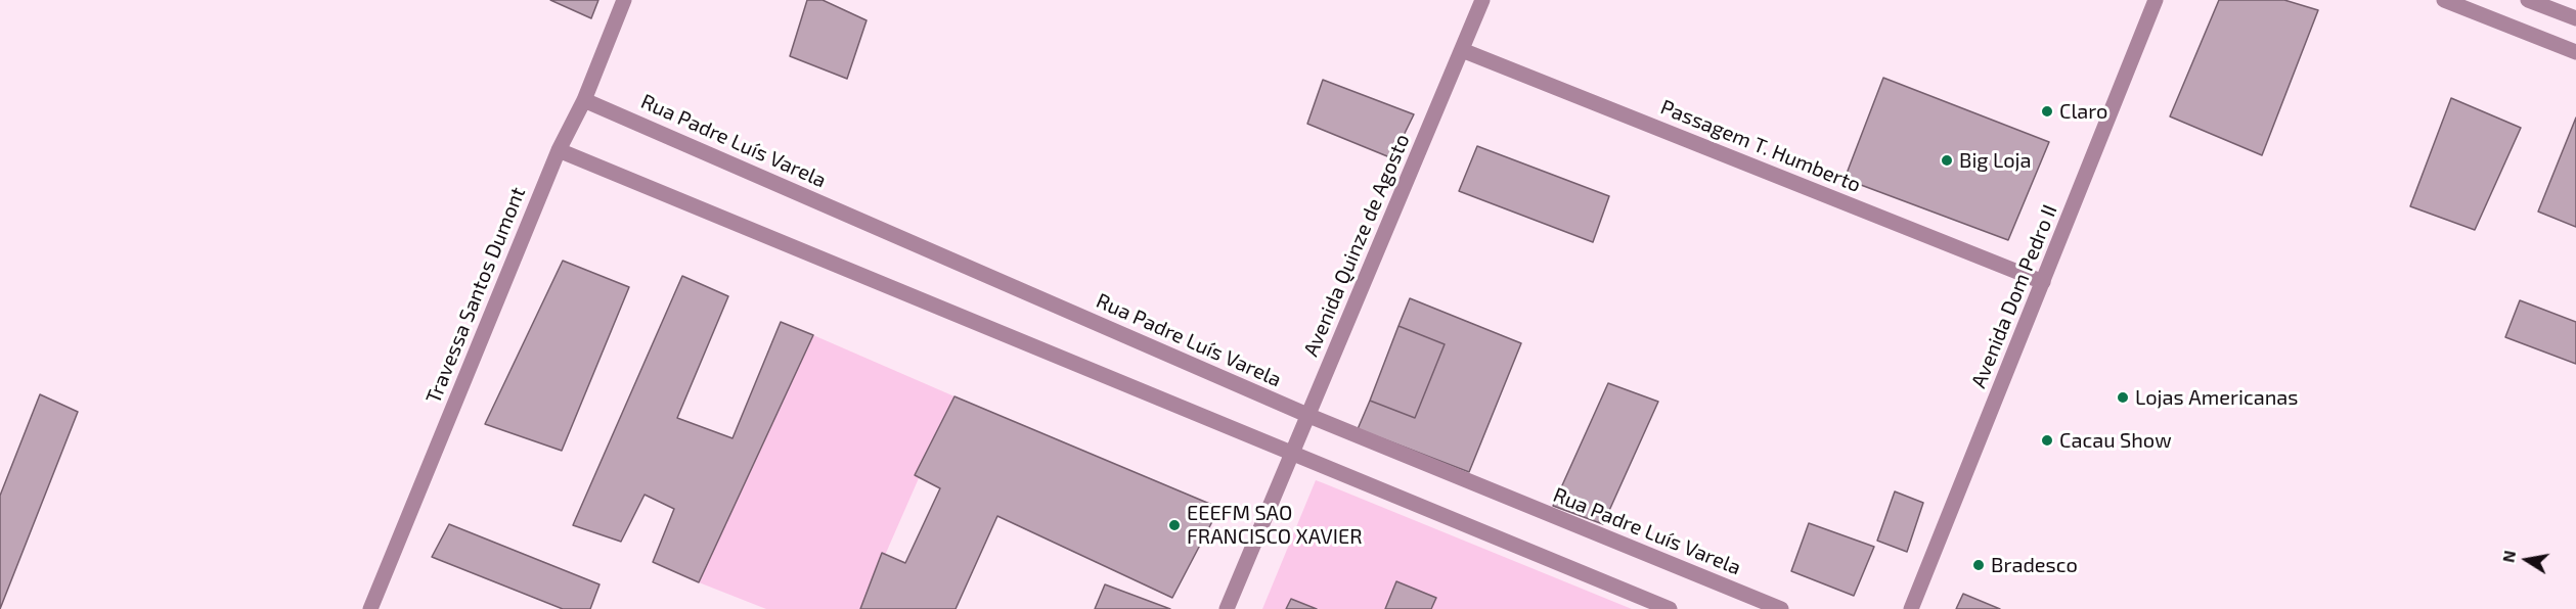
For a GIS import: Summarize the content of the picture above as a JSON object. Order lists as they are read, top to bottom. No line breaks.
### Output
{"streets":{"street":["Rua Padre Luís Varela","Passagem T. Humberto","Avenida Quinze de Agosto","Travessa Santos Dumont","Avenida Dom Pedro II"]},"crossings":[["Rua Padre Luís Varela","Avenida Quinze de Agosto"],["Rua Padre Luís Varela","Travessa Santos Dumont"],["Passagem T. Humberto","Avenida Quinze de Agosto"],["Passagem T. Humberto","Avenida Dom Pedro II"]],"places":["Claro","Big Loja","Lojas Americanas","Cacau Show","EEEFM SAO FRANCISCO XAVIER","Bradesco"],"north":"left"}
